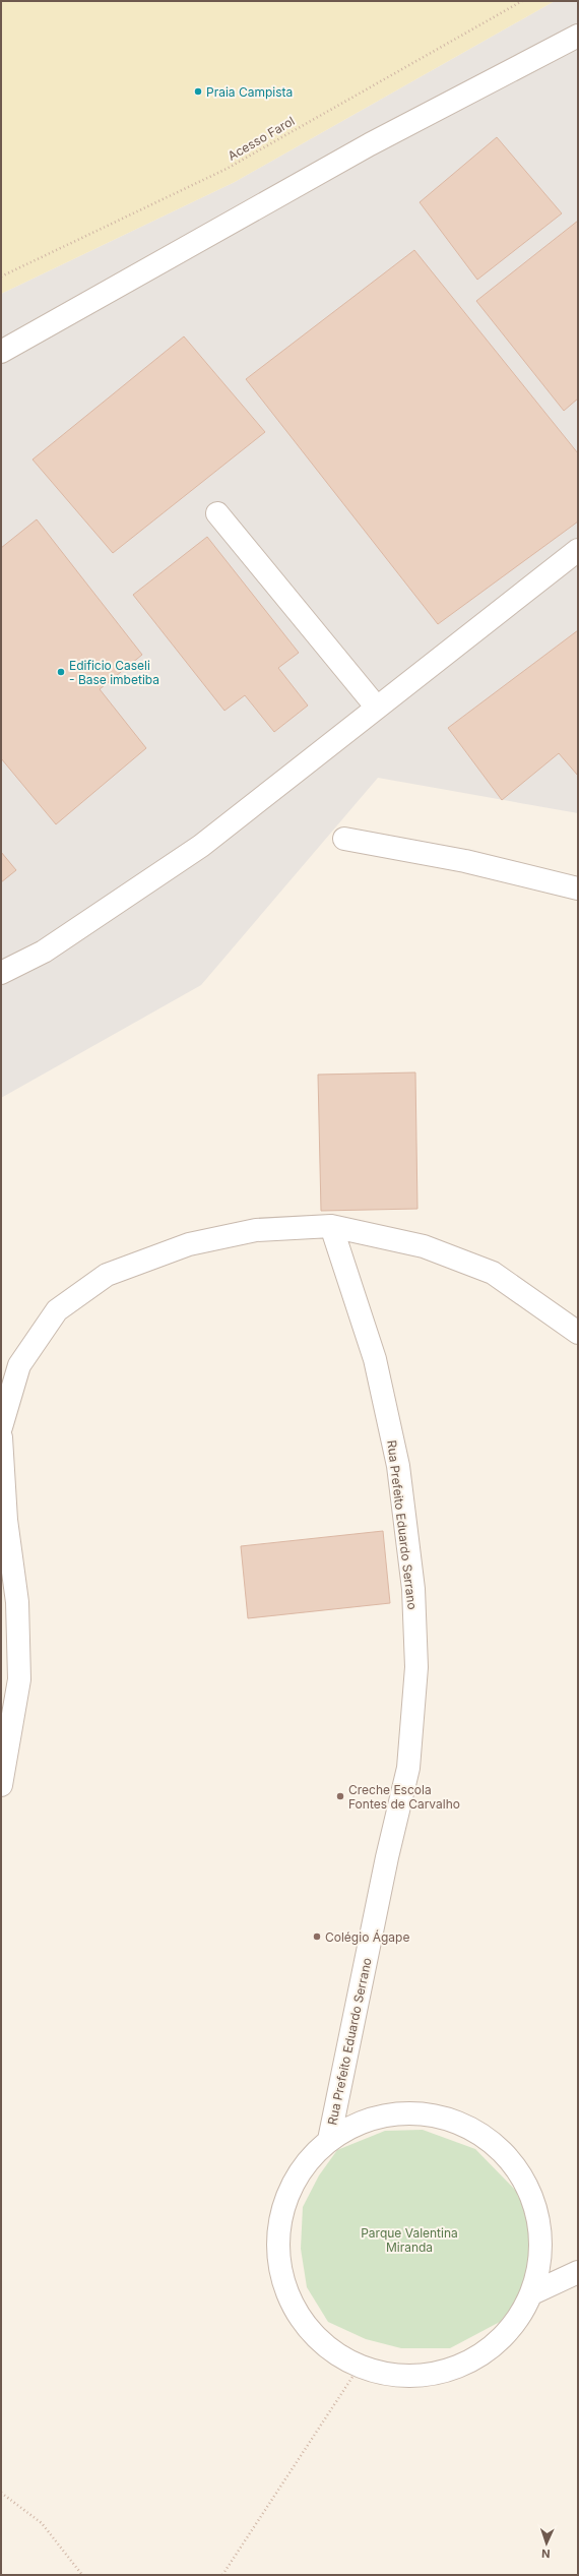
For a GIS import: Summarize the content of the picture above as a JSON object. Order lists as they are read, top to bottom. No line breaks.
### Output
{"streets":{"street":["Rua Prefeito Eduardo Serrano"],"path":["Acesso Farol"]},"parks":["Parque Valentina Miranda"],"places":["Praia Campista","Edificio Caseli - Base imbetiba","Creche Escola Fontes de Carvalho","Colégio Ágape"],"north":"bottom"}
